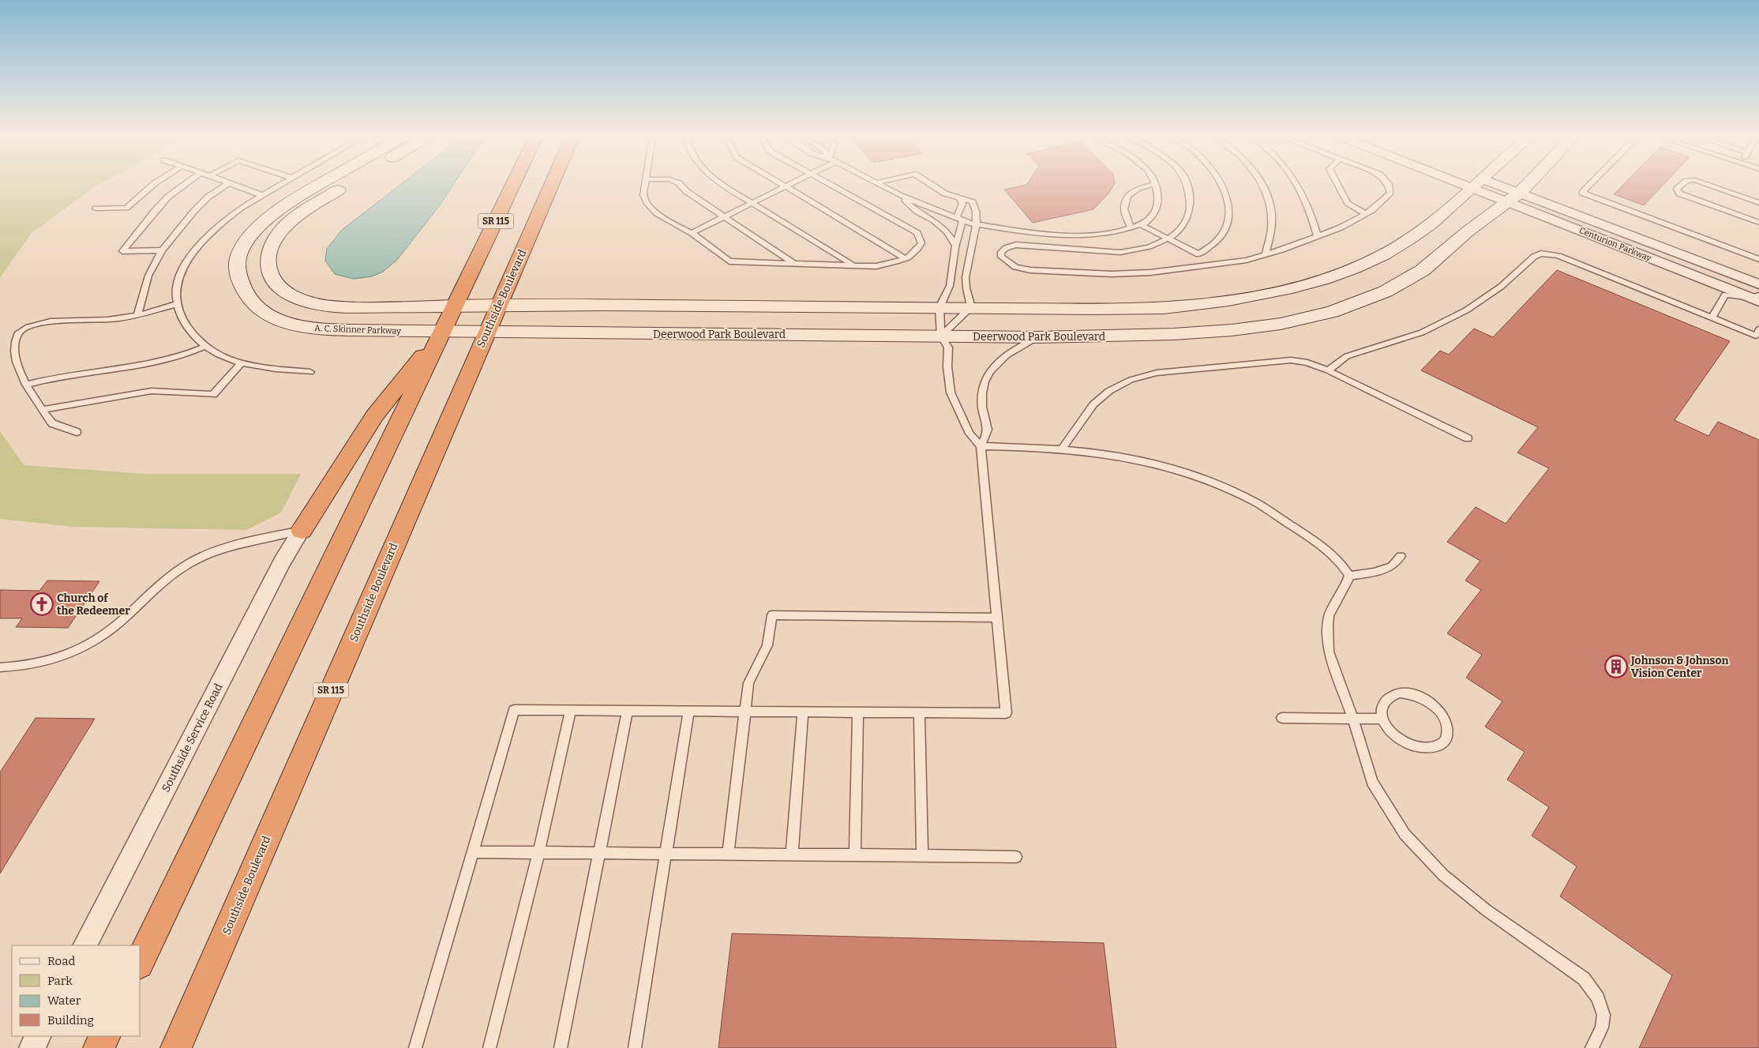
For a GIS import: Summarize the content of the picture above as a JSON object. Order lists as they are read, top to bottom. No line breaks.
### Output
{"streets":{"highway":["SR 115","Southside Boulevard"],"main road":["A. C. Skinner Parkway","Deerwood Park Boulevard"],"street":["Centurion Parkway","Southside Service Road"]},"crossings":[["SR 115","A. C. Skinner Parkway"],["SR 115","Deerwood Park Boulevard"],["Centurion Parkway","Deerwood Park Boulevard"],["Southside Boulevard","Deerwood Park Boulevard"],["A. C. Skinner Parkway","Deerwood Park Boulevard"]],"places":{"church":["Church of the Redeemer"],"building":["Johnson & Johnson Vision Center"]},"legend":["Road","Park","Water","Building"]}
